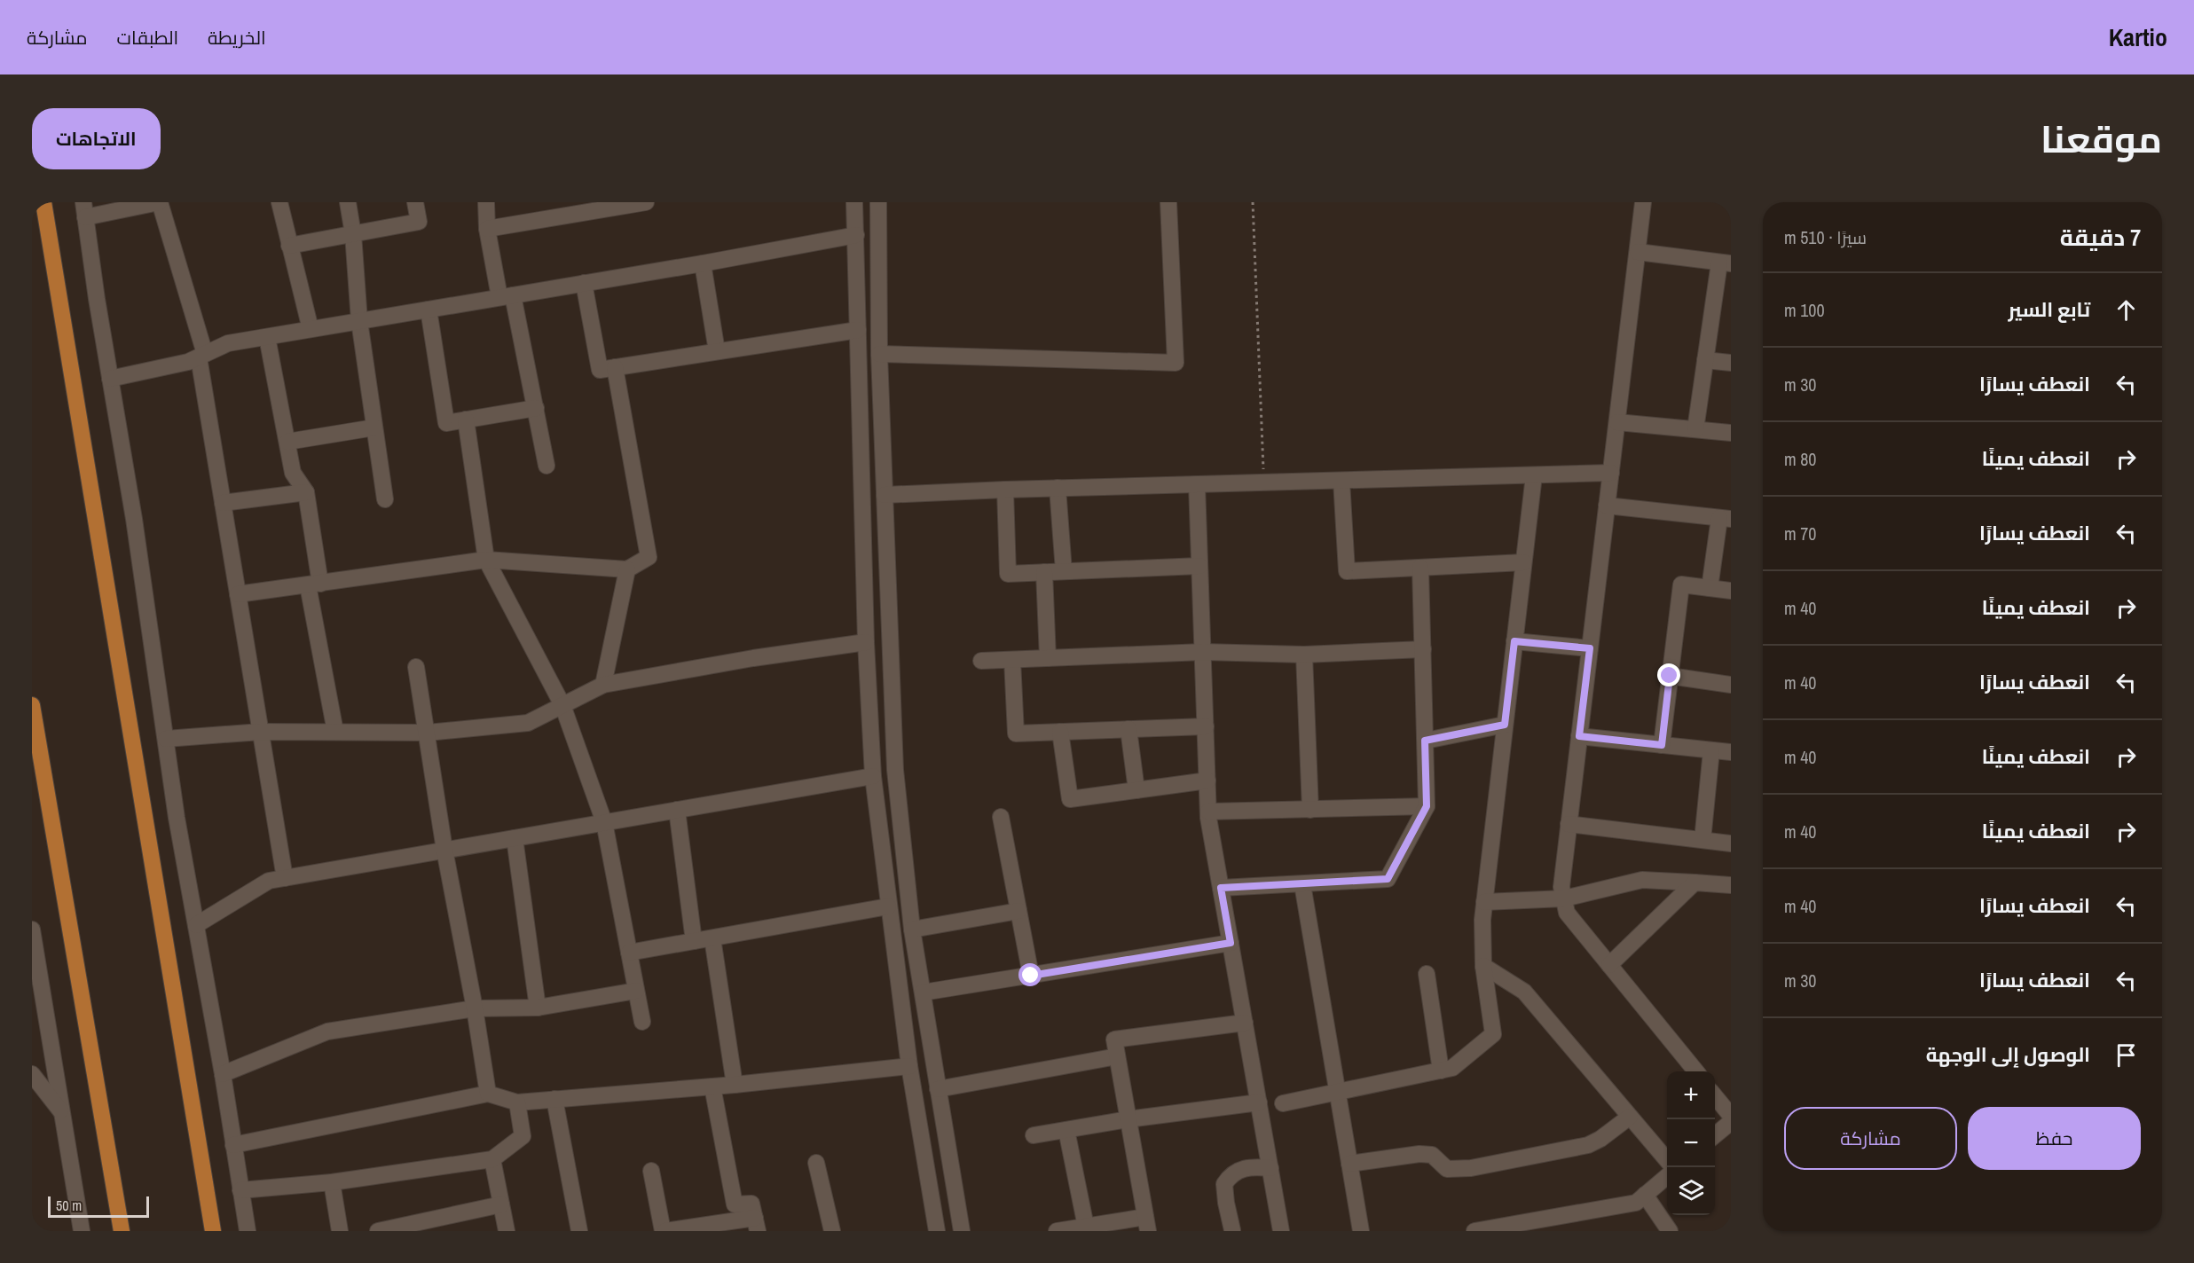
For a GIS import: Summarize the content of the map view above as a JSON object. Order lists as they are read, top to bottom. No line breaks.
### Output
{"scale_bar":"50 m","page":{"header":"Kartio","nav":["الخريطة","الطبقات","مشاركة"],"title":"موقعنا","buttons":["الاتجاهات",["حفظ","مشاركة"]],"heading":["7 دقيقة","سيرًا · 510 m"],"list":[["تابع السير","100 m"],["انعطف يسارًا","30 m"],["انعطف يمينًا","80 m"],["انعطف يسارًا","70 m"],["انعطف يمينًا","40 m"],["انعطف يسارًا","40 m"],["انعطف يمينًا","40 m"],["انعطف يمينًا","40 m"],["انعطف يسارًا","40 m"],["انعطف يسارًا","30 m"],"الوصول إلى الوجهة"],"map_buttons":["+","−"],"scale":"50 m"}}
